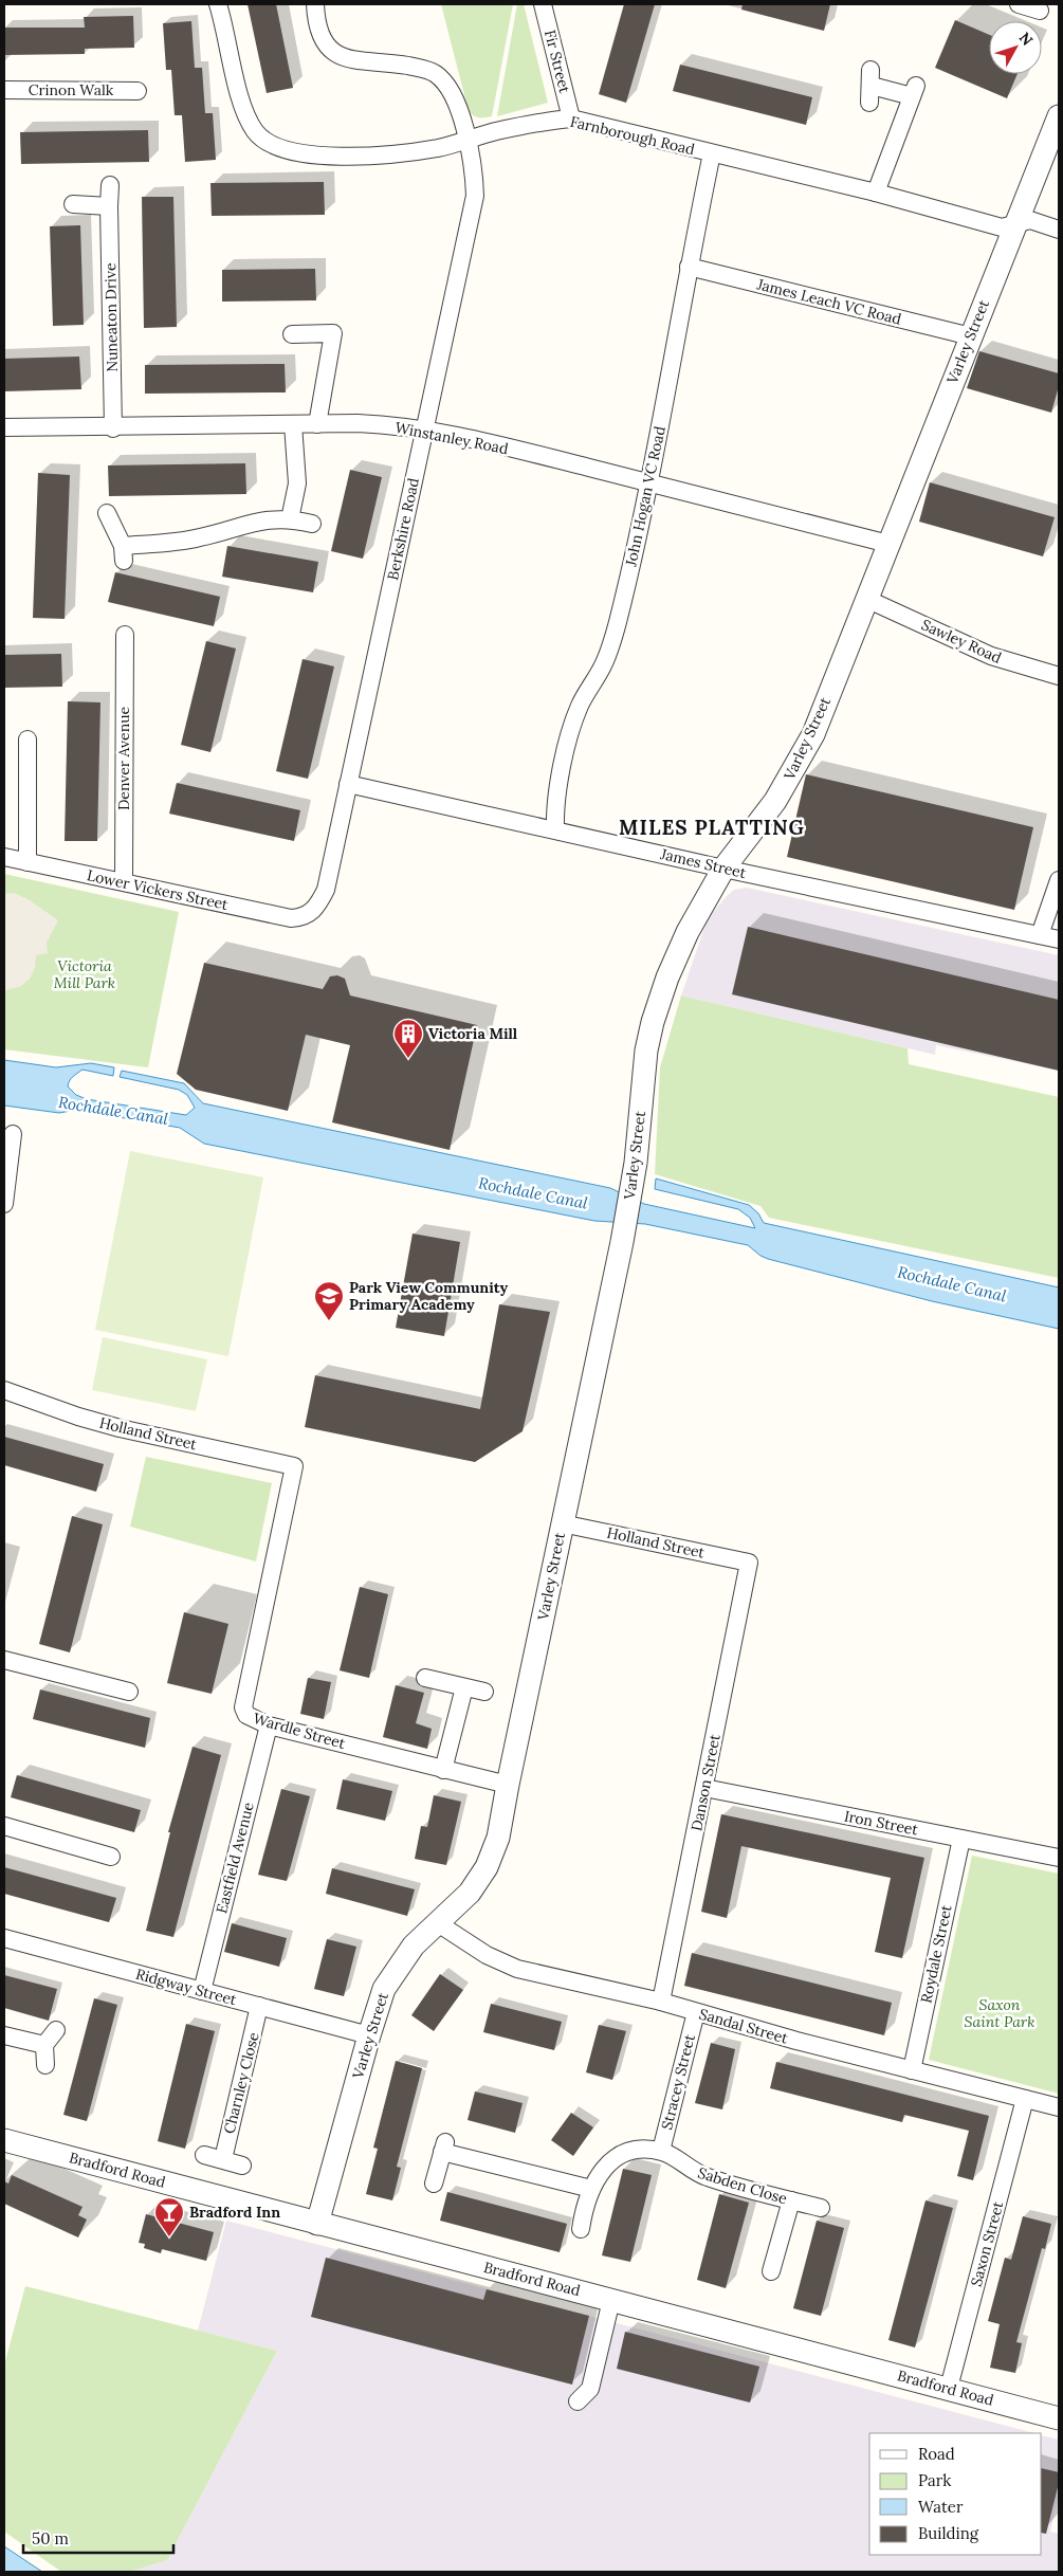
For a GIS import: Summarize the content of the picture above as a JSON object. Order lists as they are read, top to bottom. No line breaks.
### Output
{"streets":{"street":["Fir Street","Crinon Walk","Farnborough Road","James Leach VC Road","Nuneaton Drive","Varley Street","Winstanley Road","John Hogan VC Road","Berkshire Road","Sawley Road","Denver Avenue","James Street","Lower Vickers Street","Holland Street","Wardle Street","Danson Street","Iron Street","Eastfield Avenue","Roydale Street","Ridgway Street","Sandal Street","Stracey Street","Charnley Close","Bradford Road","Sabden Close","Saxon Street"]},"crossings":[["Fir Street","Farnborough Road"],["Farnborough Road","Varley Street"],["Farnborough Road","John Hogan VC Road"],["Farnborough Road","Berkshire Road"],["James Leach VC Road","Varley Street"],["James Leach VC Road","John Hogan VC Road"],["Nuneaton Drive","Winstanley Road"],["Varley Street","Winstanley Road"],["Varley Street","Sawley Road"],["Varley Street","James Street"],["Varley Street","Holland Street"],["Varley Street","Wardle Street"],["Varley Street","Ridgway Street"],["Varley Street","Sandal Street"],["Varley Street","Bradford Road"],["Winstanley Road","John Hogan VC Road"],["Winstanley Road","Berkshire Road"],["John Hogan VC Road","James Street"],["Berkshire Road","James Street"],["Berkshire Road","Lower Vickers Street"],["Denver Avenue","Lower Vickers Street"],["Holland Street","Wardle Street"],["Holland Street","Danson Street"],["Wardle Street","Eastfield Avenue"],["Danson Street","Iron Street"],["Danson Street","Sandal Street"],["Iron Street","Roydale Street"],["Eastfield Avenue","Ridgway Street"],["Roydale Street","Sandal Street"],["Ridgway Street","Charnley Close"],["Sandal Street","Stracey Street"],["Sandal Street","Saxon Street"],["Stracey Street","Sabden Close"],["Bradford Road","Saxon Street"]],"districts":["MILES PLATTING"],"water":["Rochdale Canal"],"parks":["Victoria Mill Park","Saxon Saint Park"],"places":{"building":["Victoria Mill"],"school or university":["Park View Community Primary Academy"],"bar":["Bradford Inn"]},"legend":["Road","Park","Water","Building"],"scale_bar":"50 m","north":"top right"}
